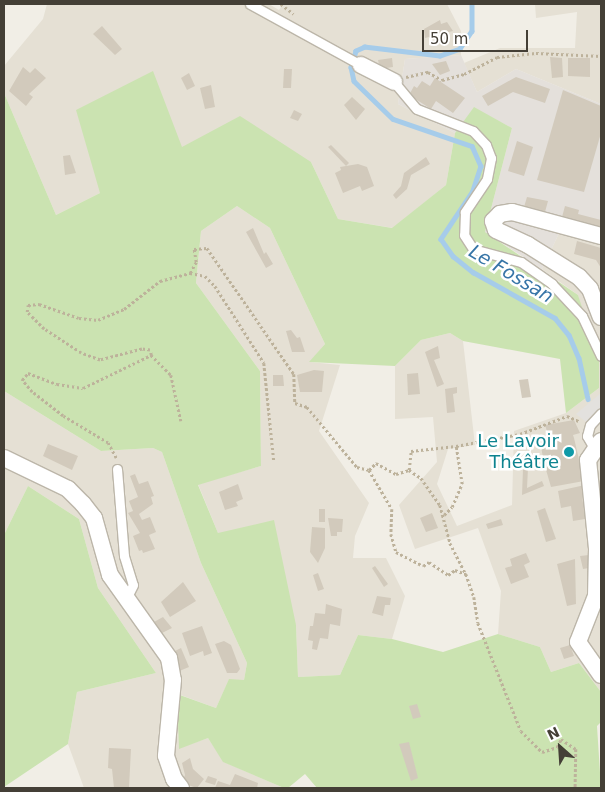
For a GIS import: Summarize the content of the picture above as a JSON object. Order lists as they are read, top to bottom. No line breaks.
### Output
{"water":["Le Fossan"],"places":["Le Lavoir Théâtre"],"scale_bar":"50 m","north":"top left"}
